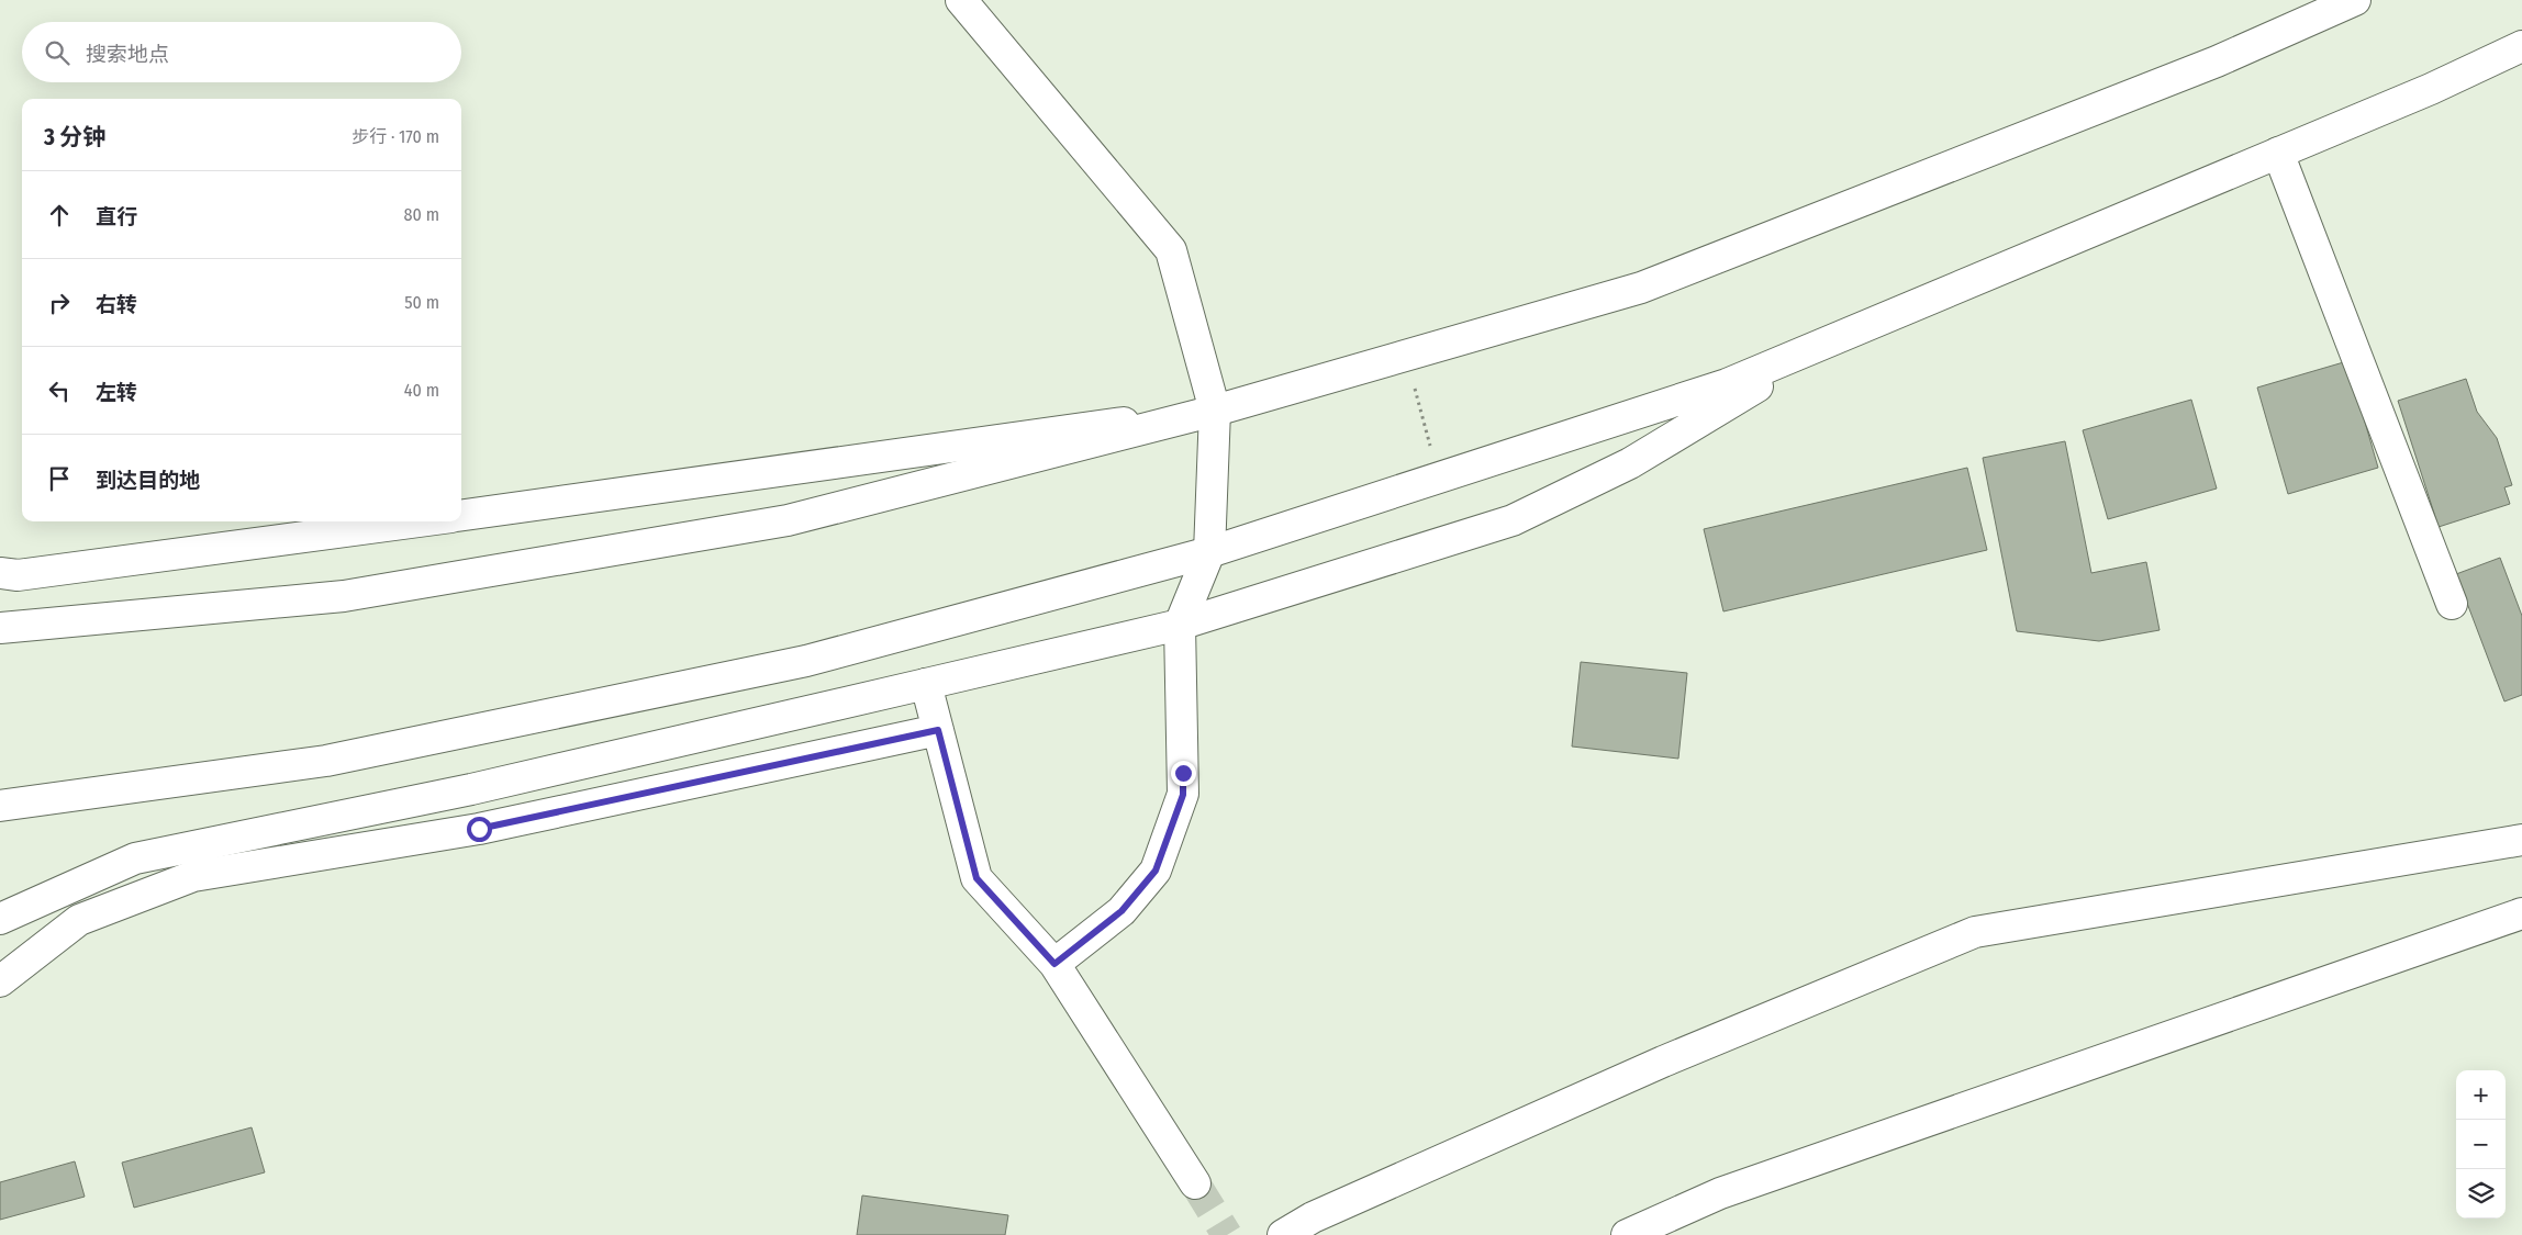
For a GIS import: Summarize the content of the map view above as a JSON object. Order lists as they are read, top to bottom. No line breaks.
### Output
{"page":{"search":"搜索地点","heading":["3 分钟","步行 · 170 m"],"list":[["直行","80 m"],["右转","50 m"],["左转","40 m"],"到达目的地"],"map_buttons":["+","−"]}}
